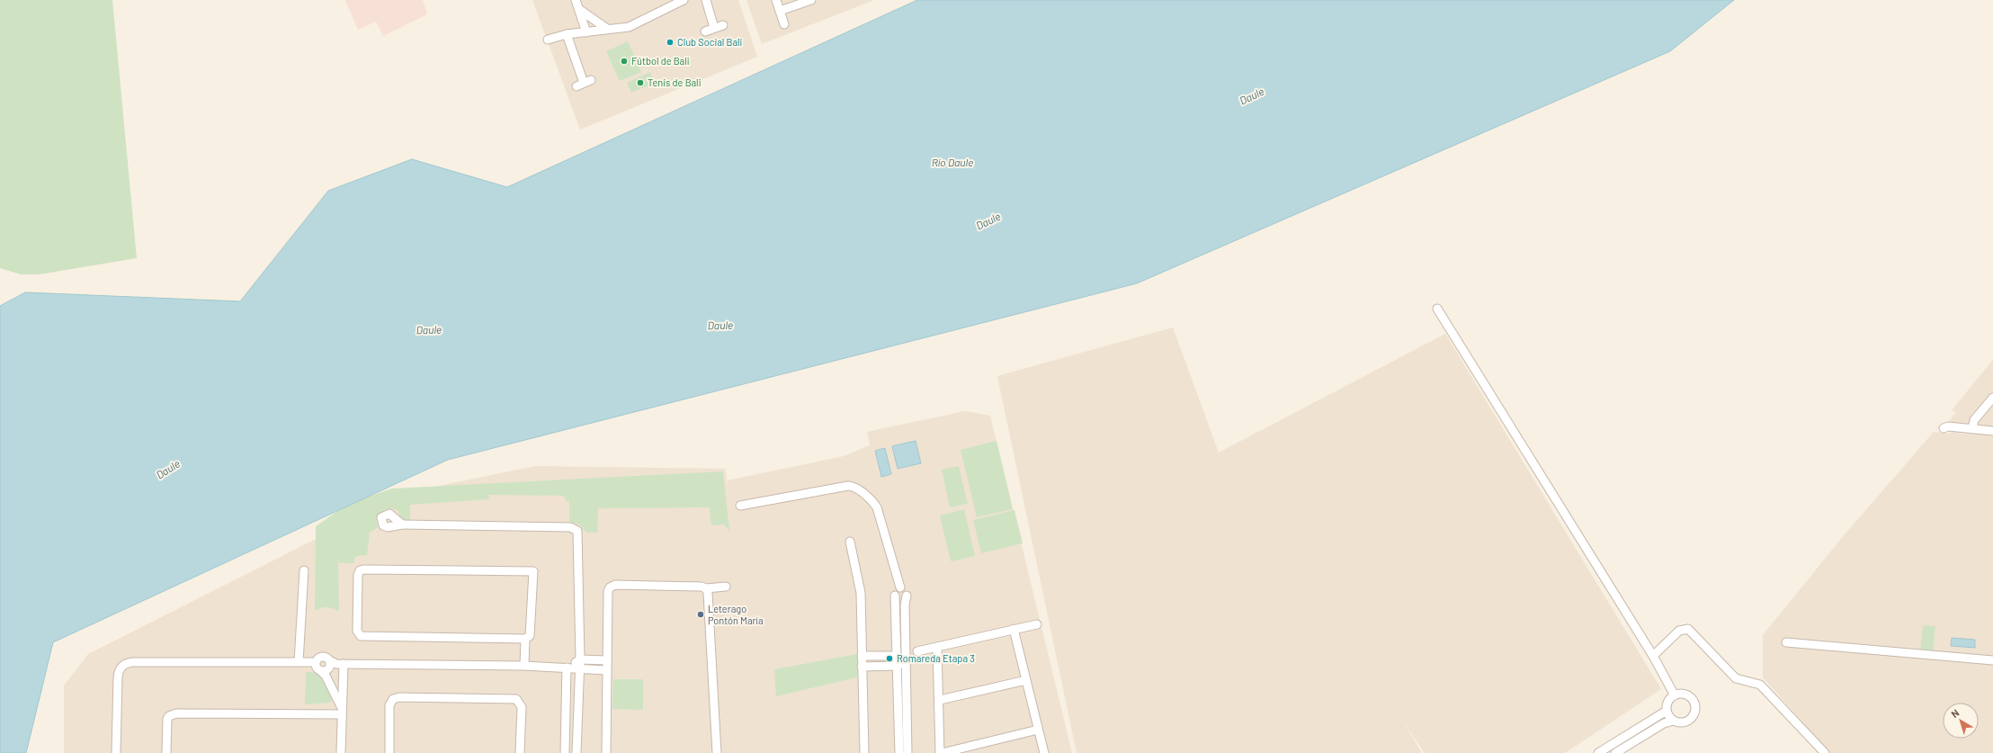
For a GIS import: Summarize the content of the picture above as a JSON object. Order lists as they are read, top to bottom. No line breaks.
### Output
{"water":["Daule","Río Daule"],"places":["Club Social Bali","Fútbol de Bali","Tenis de Bali","Leterago Pontón María","Romareda Etapa 3"],"north":"top left"}
